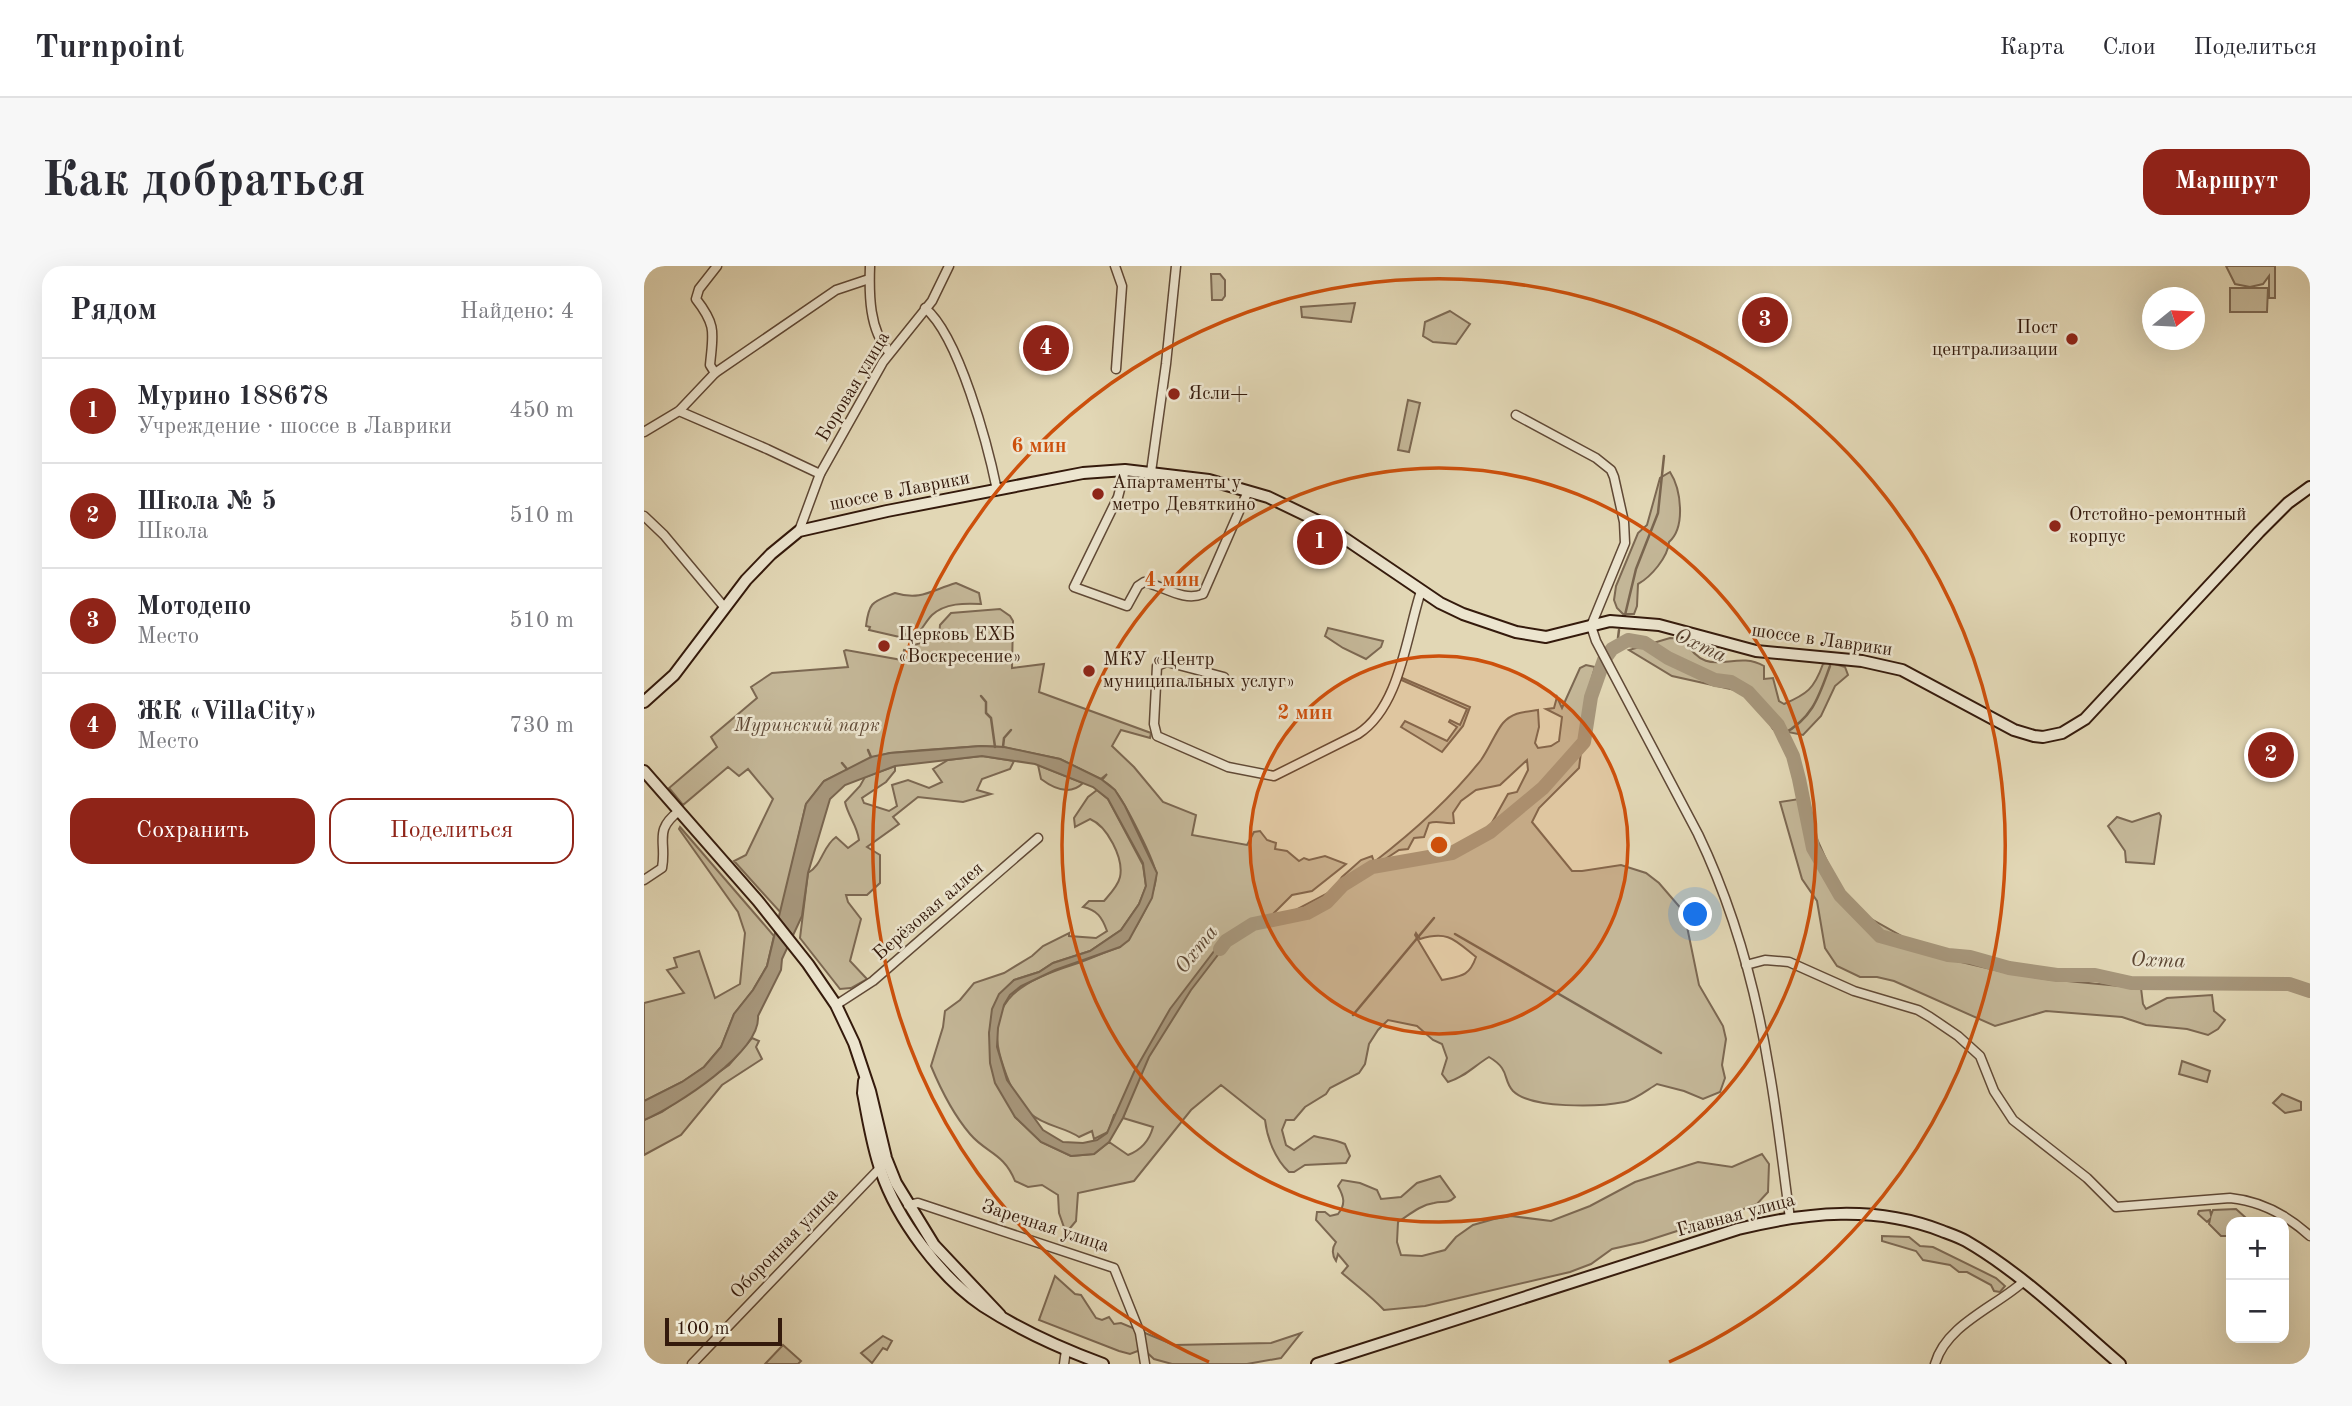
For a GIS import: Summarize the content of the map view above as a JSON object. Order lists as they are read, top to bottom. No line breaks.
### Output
{"streets":{"street":["Боровая улица","шоссе в Лаврики","Берёзовая аллея","Главная улица","Заречная улица","Оборонная улица"]},"crossings":[["Боровая улица","шоссе в Лаврики"]],"water":["Охта"],"parks":["Муринский парк"],"places":["Пост централизации","Ясли+","Апартаменты у метро Девяткино","Отстойно-ремонтный корпус","Церковь ЕХБ «Воскресение»","МКУ «Центр муниципальных услуг»"],"scale_bar":"100 m","north":"right","page":{"header":"Turnpoint","nav":["Карта","Слои","Поделиться"],"buttons":["Маршрут",["Сохранить","Поделиться"]],"title":"Как добраться","heading":["Рядом","Найдено: 4"],"pins":["3","4","1","2"],"list":[{"mark":"1","name":"Мурино 188678","note":"Учреждение · шоссе в Лаврики","value":"450 m"},{"mark":"2","name":"Школа № 5","note":"Школа","value":"510 m"},{"mark":"3","name":"Мотодепо","note":"Место","value":"510 m"},{"mark":"4","name":"ЖК «VillaCity»","note":"Место","value":"730 m"}],"map_buttons":["+","−"],"scale":"100 m"},"rings":["6 мин","4 мин","2 мин"]}
